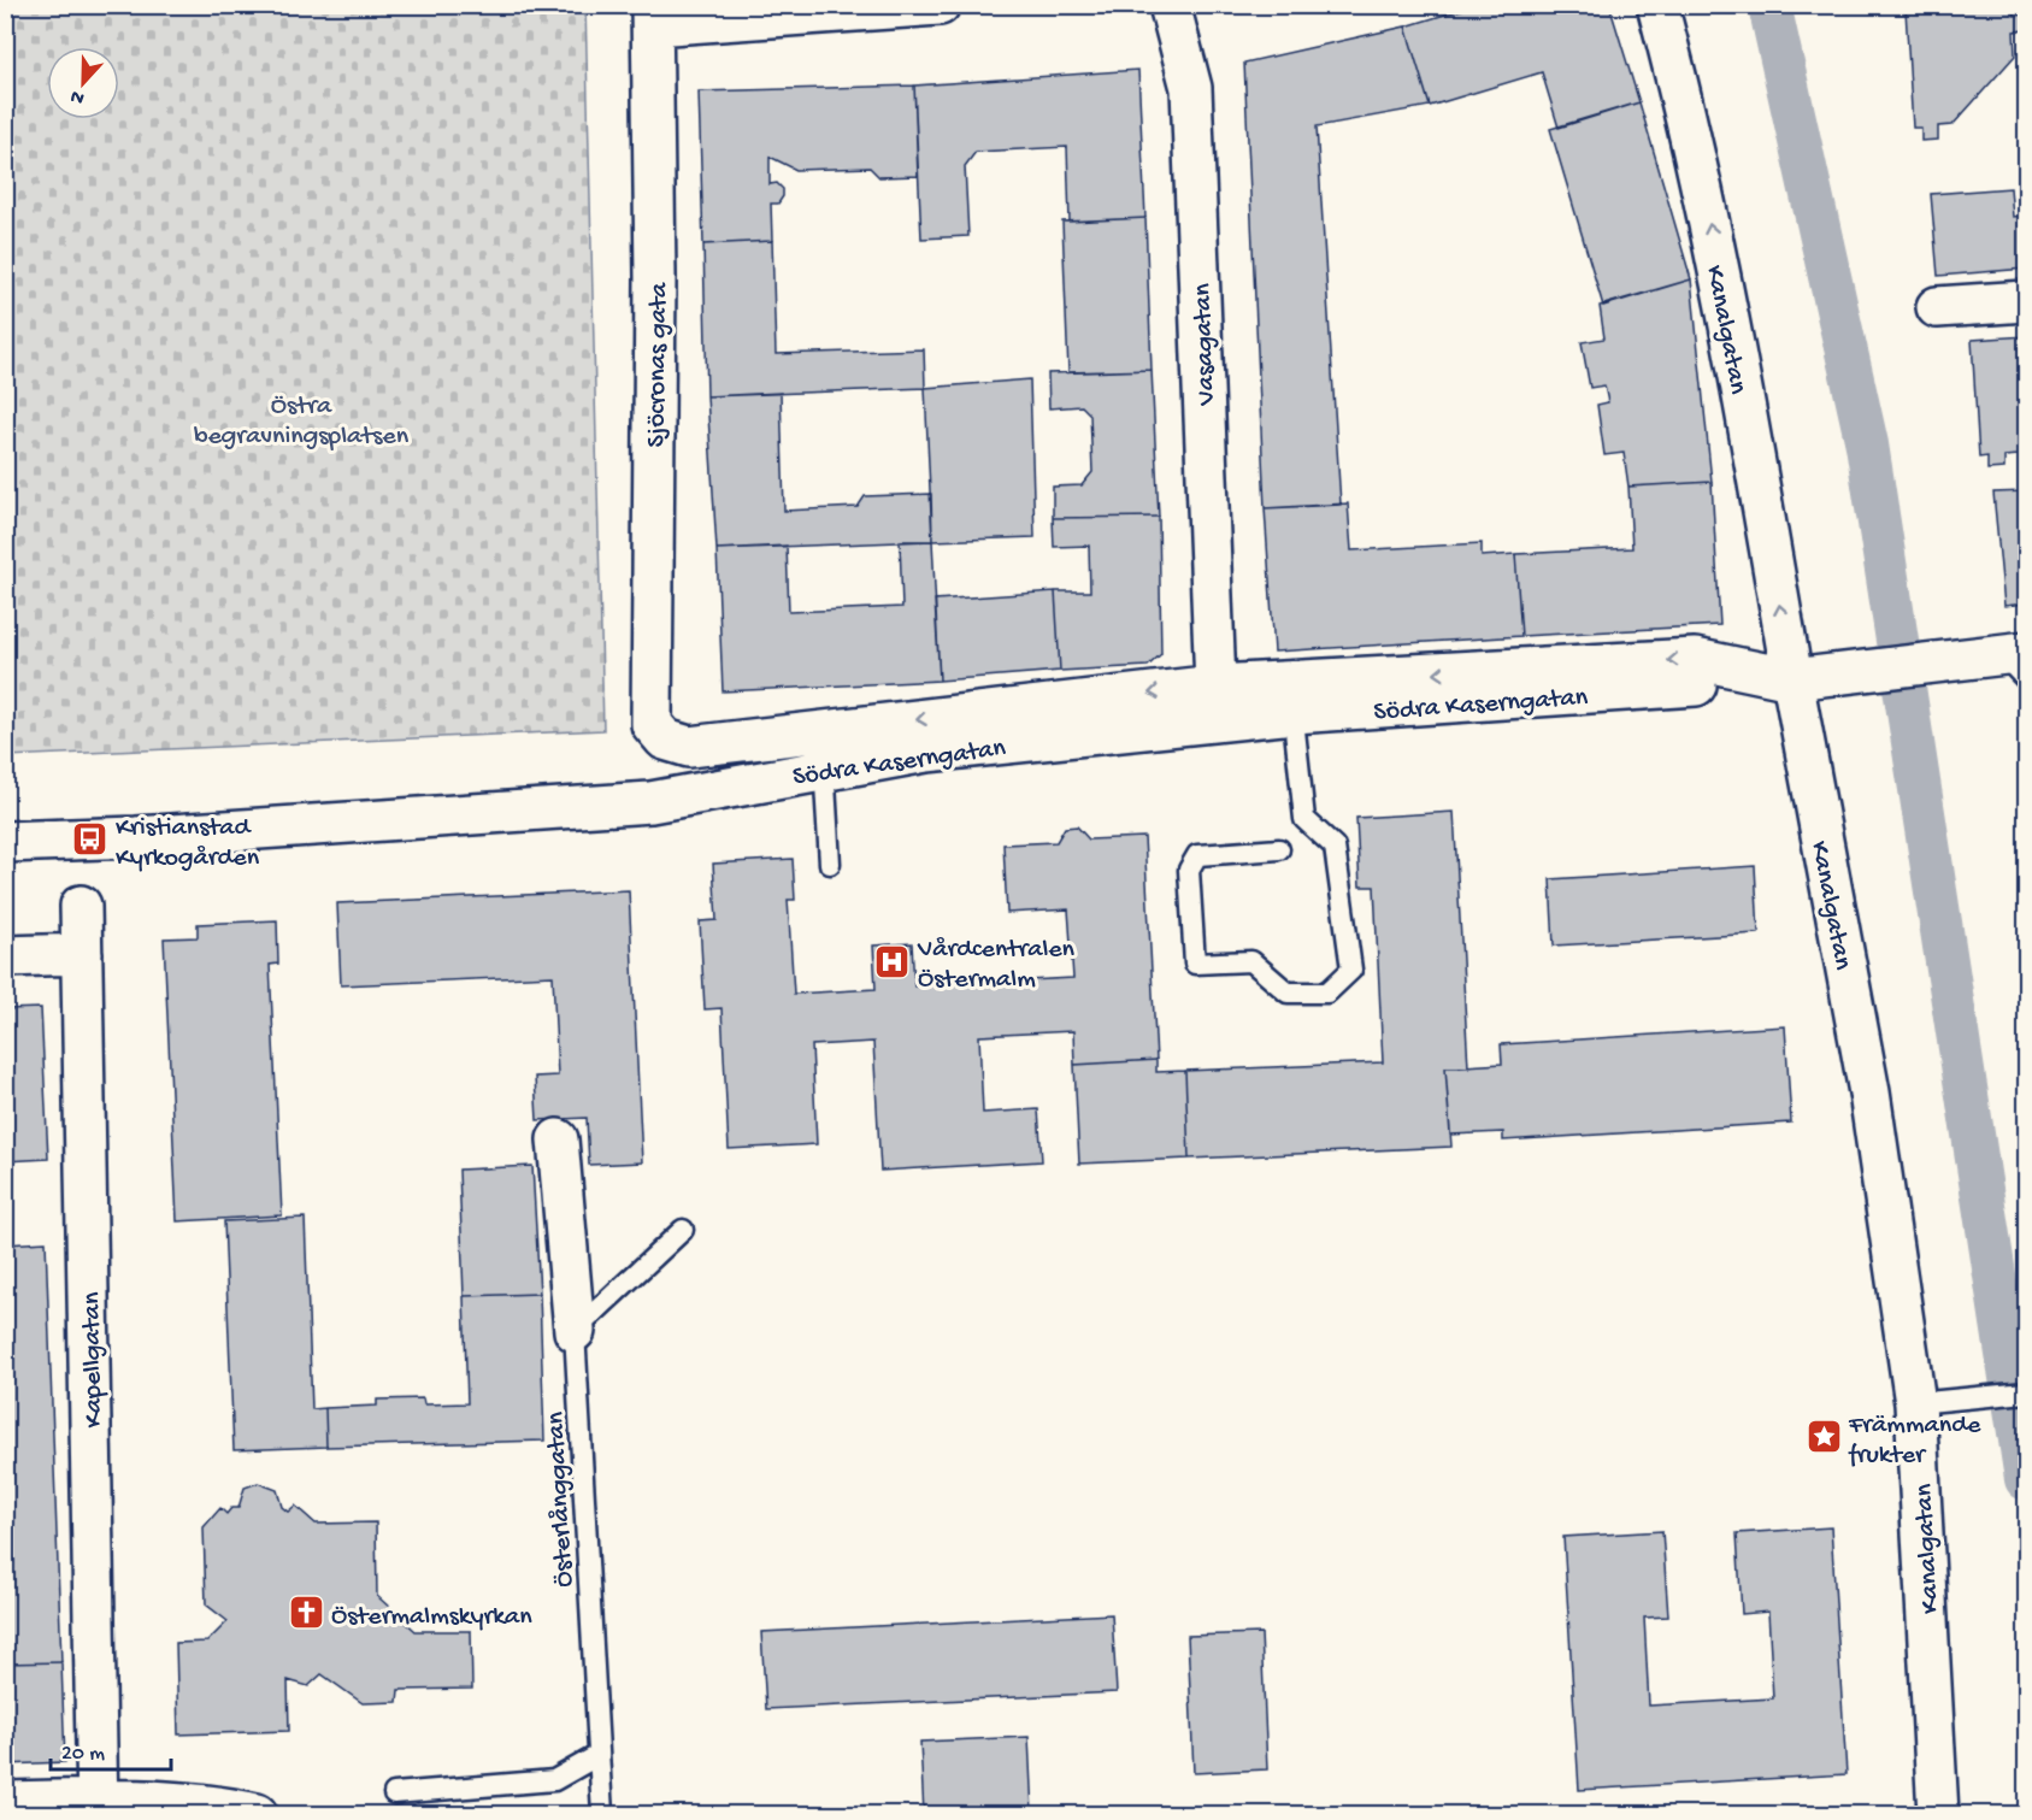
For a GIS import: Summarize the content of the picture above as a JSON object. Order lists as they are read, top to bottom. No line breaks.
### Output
{"streets":{"street":["Kanalgatan","Vasagatan","Sjöcronas gata","Södra Kaserngatan","Kapellgatan"],"lane":["Österlånggatan"]},"crossings":[["Kanalgatan","Södra Kaserngatan"],["Vasagatan","Södra Kaserngatan"],["Sjöcronas gata","Södra Kaserngatan"]],"one_way":["Kanalgatan"],"parks":["Östra begravningsplatsen"],"places":{"bus stop":["Kristianstad Kyrkogården"],"hospital":["Vårdcentralen Östermalm"],"place":["Främmande frukter"],"church":["Östermalmskyrkan"]},"scale_bar":"20 m","north":"bottom"}
